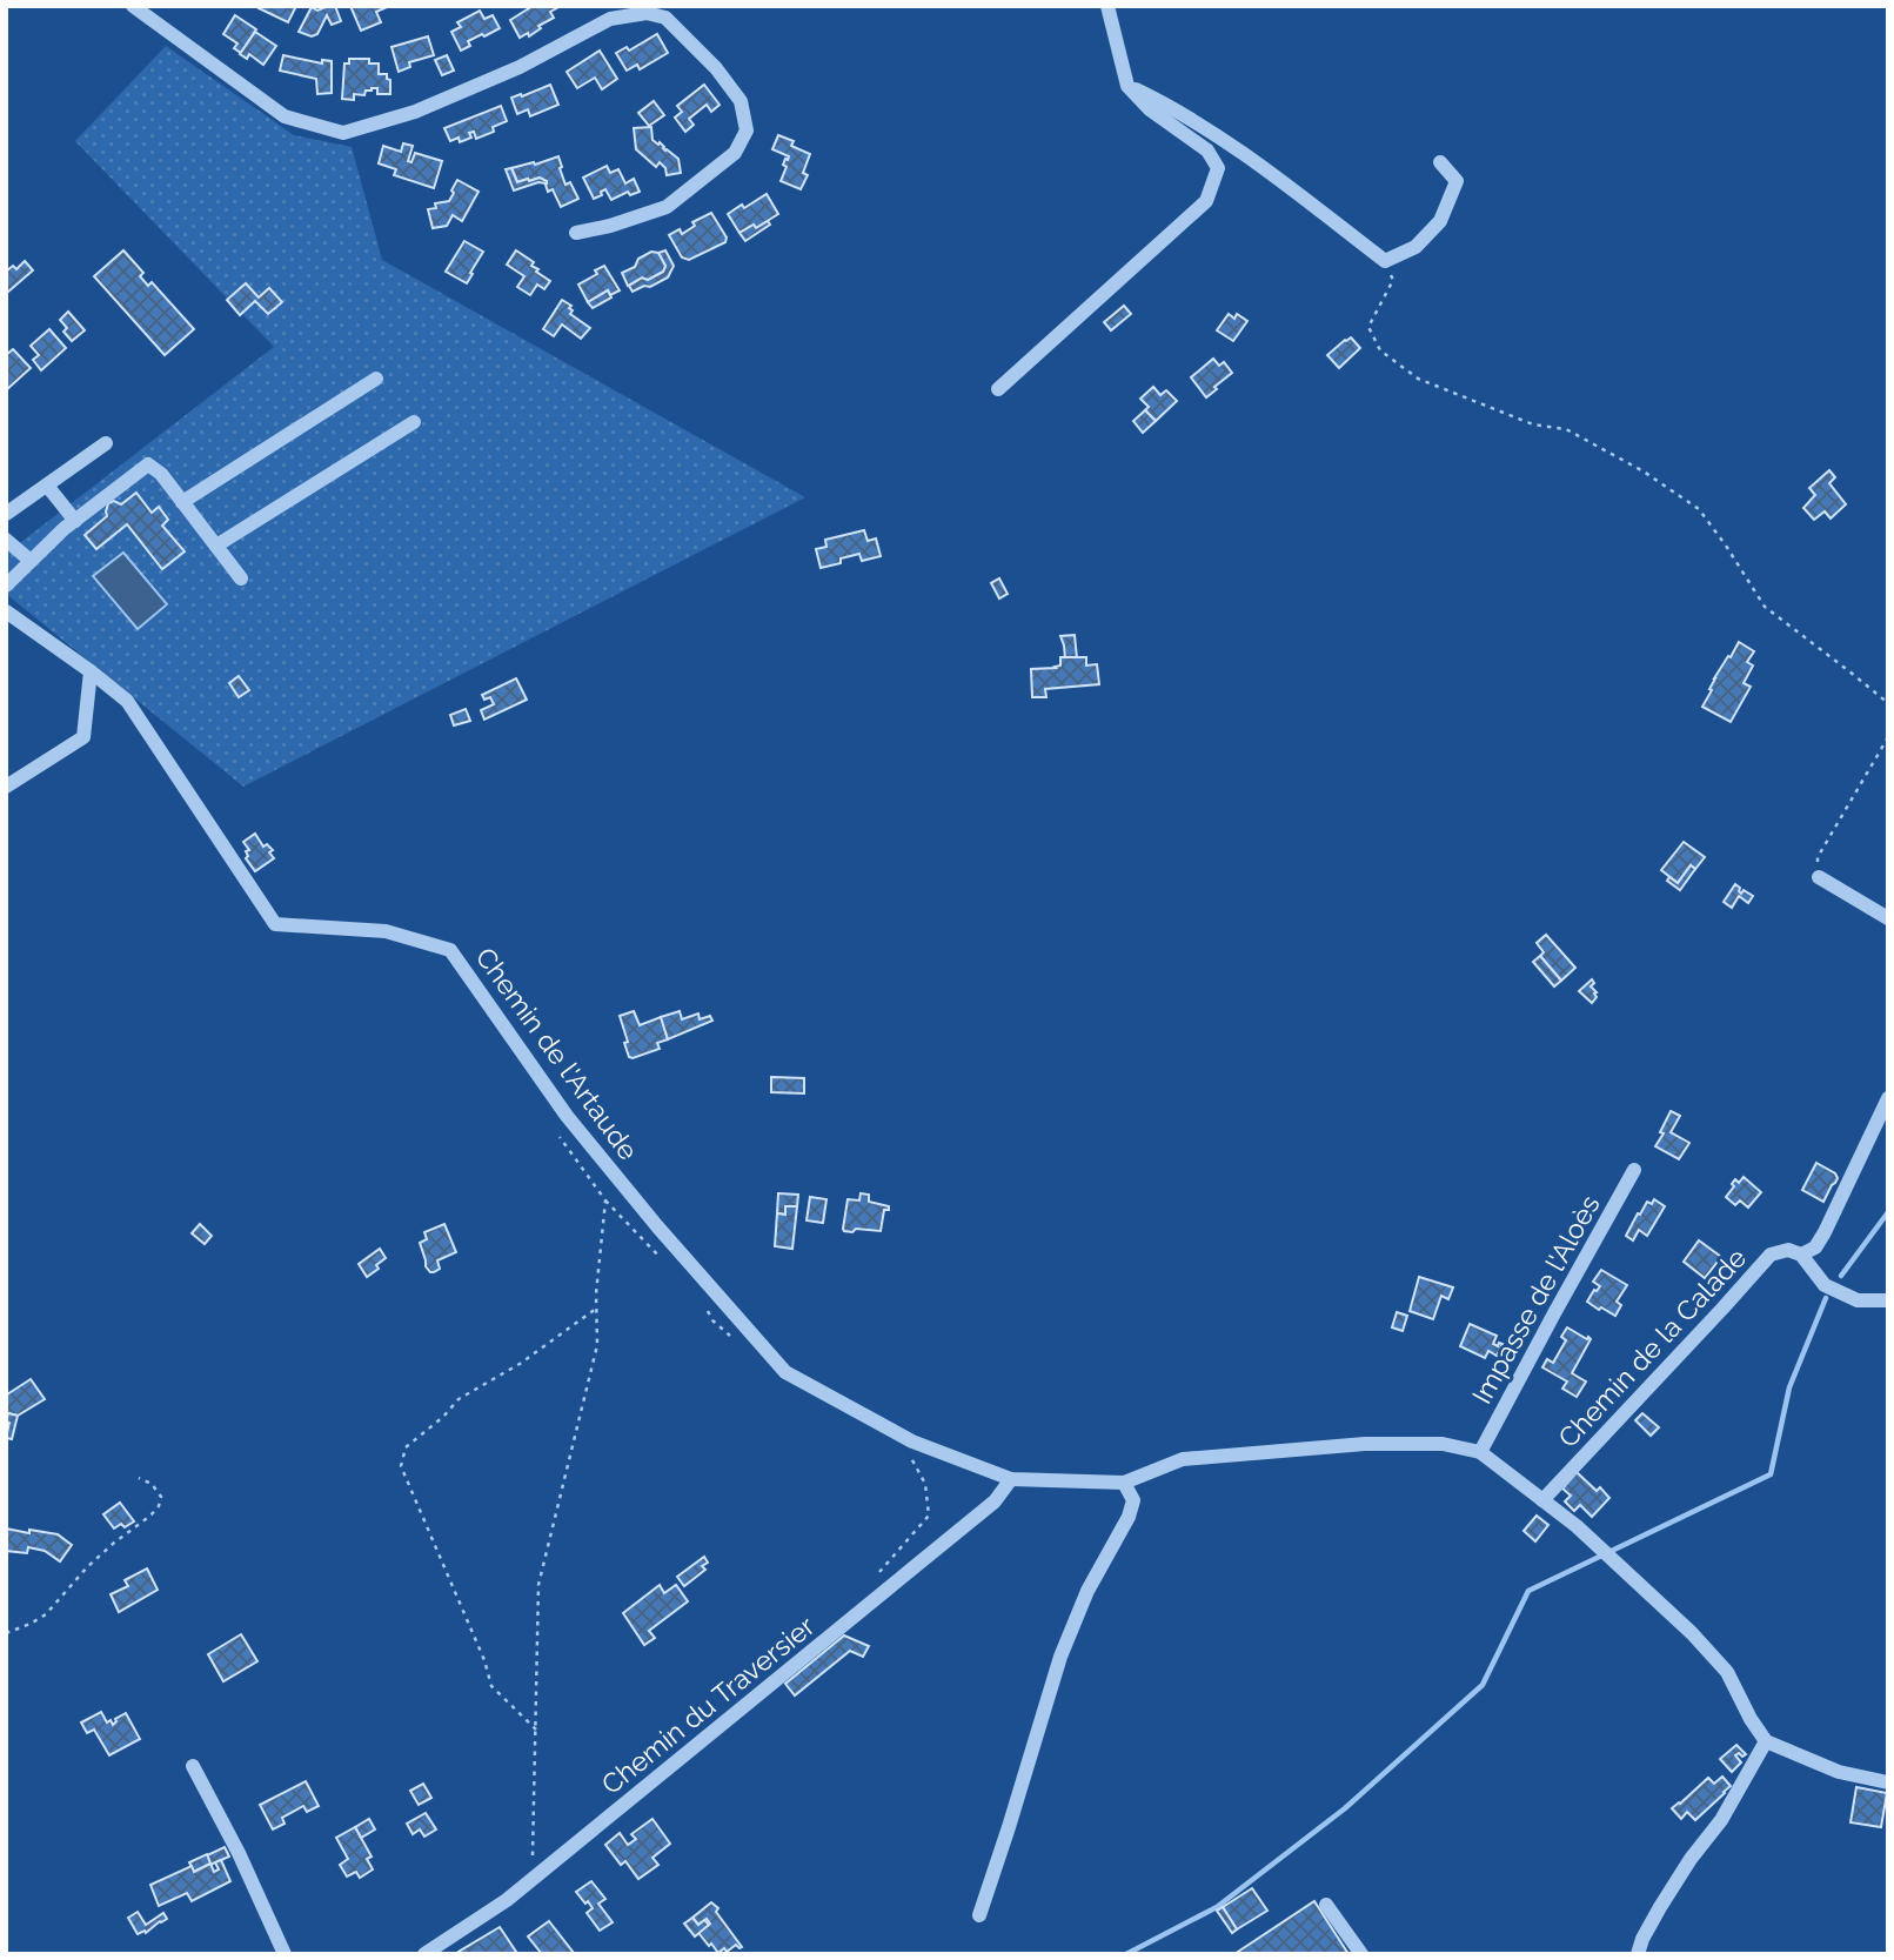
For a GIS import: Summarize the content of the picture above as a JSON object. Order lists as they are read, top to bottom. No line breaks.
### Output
{"streets":{"street":["Chemin de l'Artaude","Impasse de l'Aloès","Chemin de la Calade","Chemin du Traversier"]},"crossings":[["Chemin de l'Artaude","Chemin du Traversier"]]}
